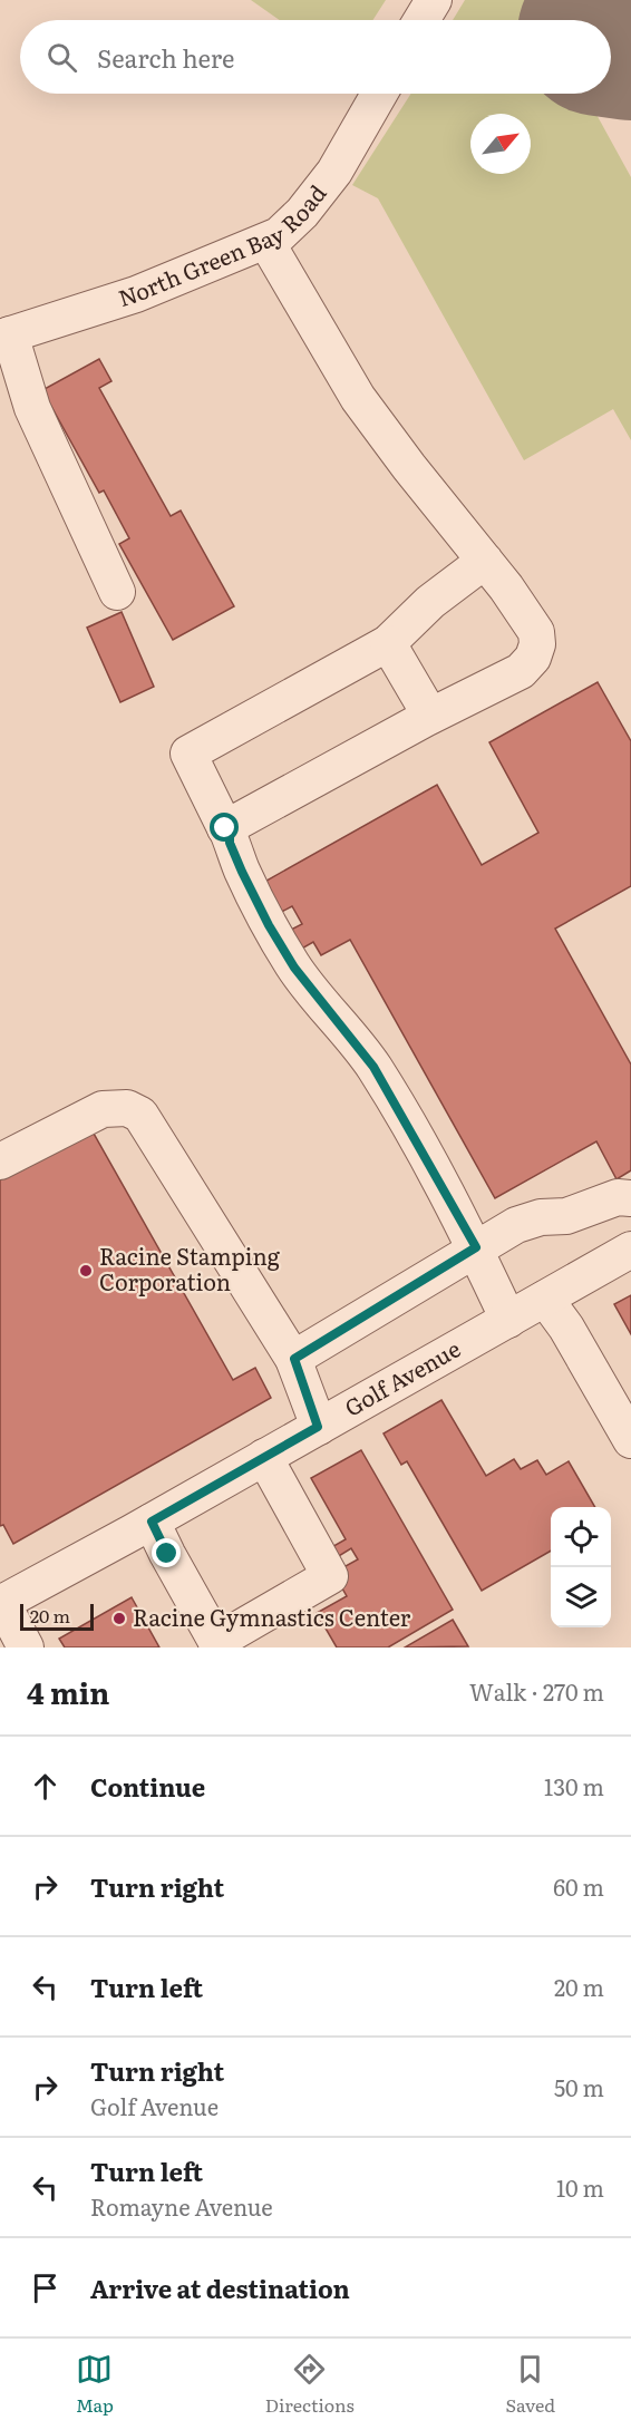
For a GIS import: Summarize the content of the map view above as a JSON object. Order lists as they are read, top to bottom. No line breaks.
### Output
{"streets":{"street":["North Green Bay Road","Golf Avenue"]},"places":["Racine Stamping Corporation","Racine Gymnastics Center"],"scale_bar":"20 m","north":"top right","page":{"search":"Search here","scale":"20 m","heading":["4 min","Walk · 270 m"],"list":[["Continue","130 m"],["Turn right","60 m"],["Turn left","20 m"],["Turn right","Golf Avenue","50 m"],["Turn left","Romayne Avenue","10 m"],"Arrive at destination"],"nav":["Map","Directions","Saved"]}}
